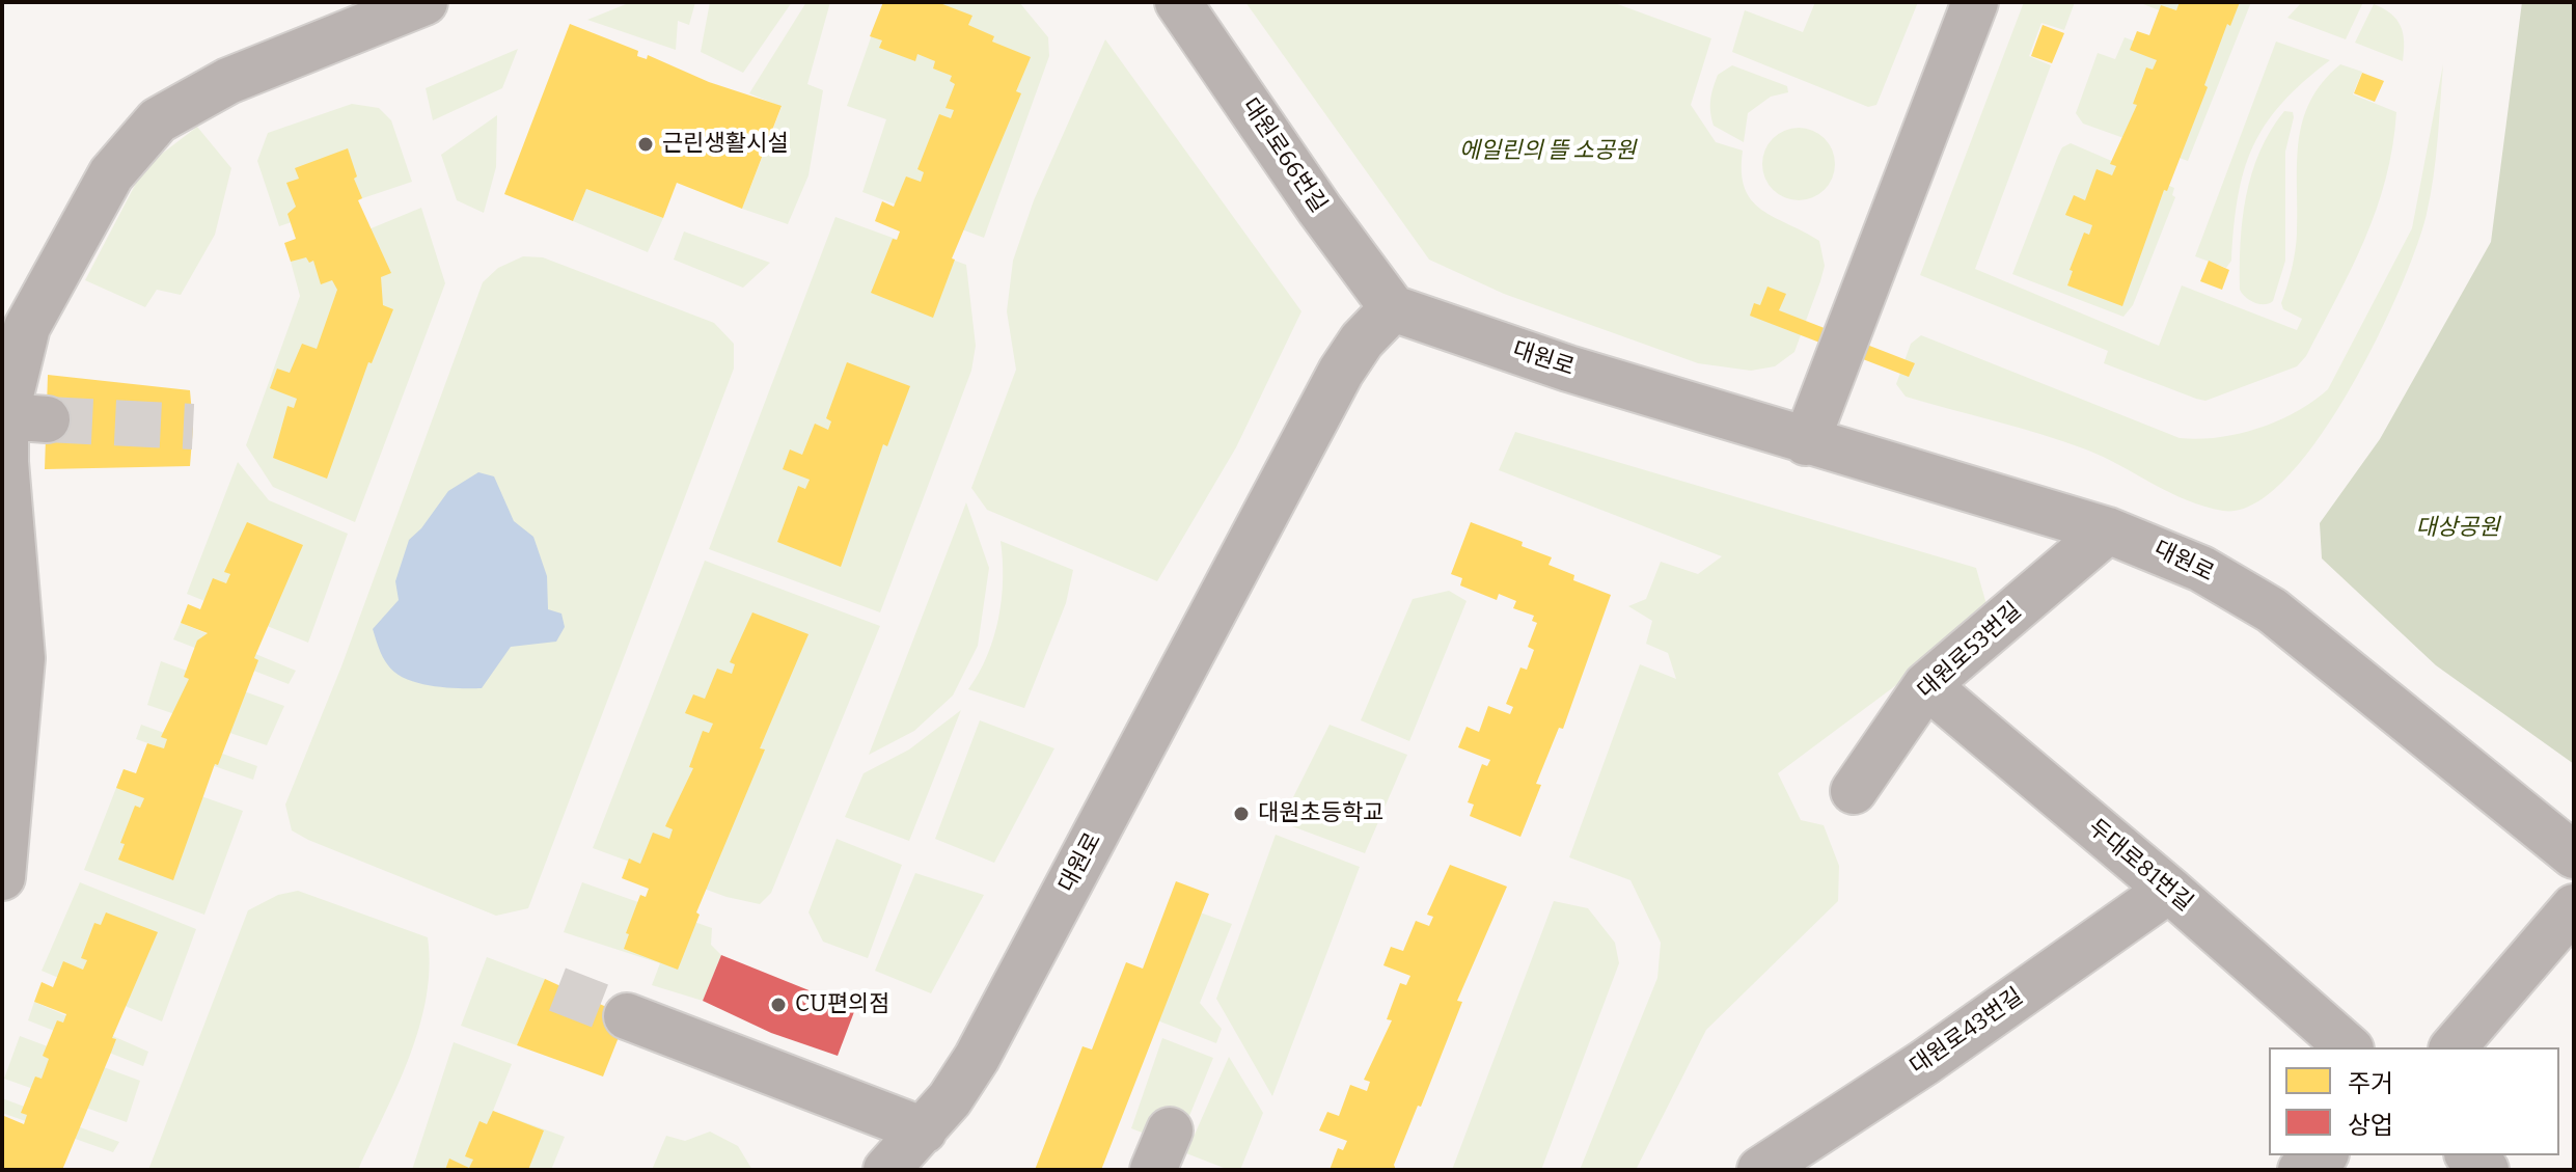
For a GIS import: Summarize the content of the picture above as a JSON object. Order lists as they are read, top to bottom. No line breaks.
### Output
{"streets":{"street":["대원로66번길","대원로","대원로53번길","두대로81번길","대원로43번길"]},"crossings":[["대원로66번길","대원로"],["대원로","대원로53번길"],["대원로53번길","두대로81번길"],["두대로81번길","대원로43번길"]],"parks":["에일린의 뜰 소공원","대상공원"],"places":["근린생활시설","대원초등학교","CU편의점"],"legend":["주거","상업"]}
